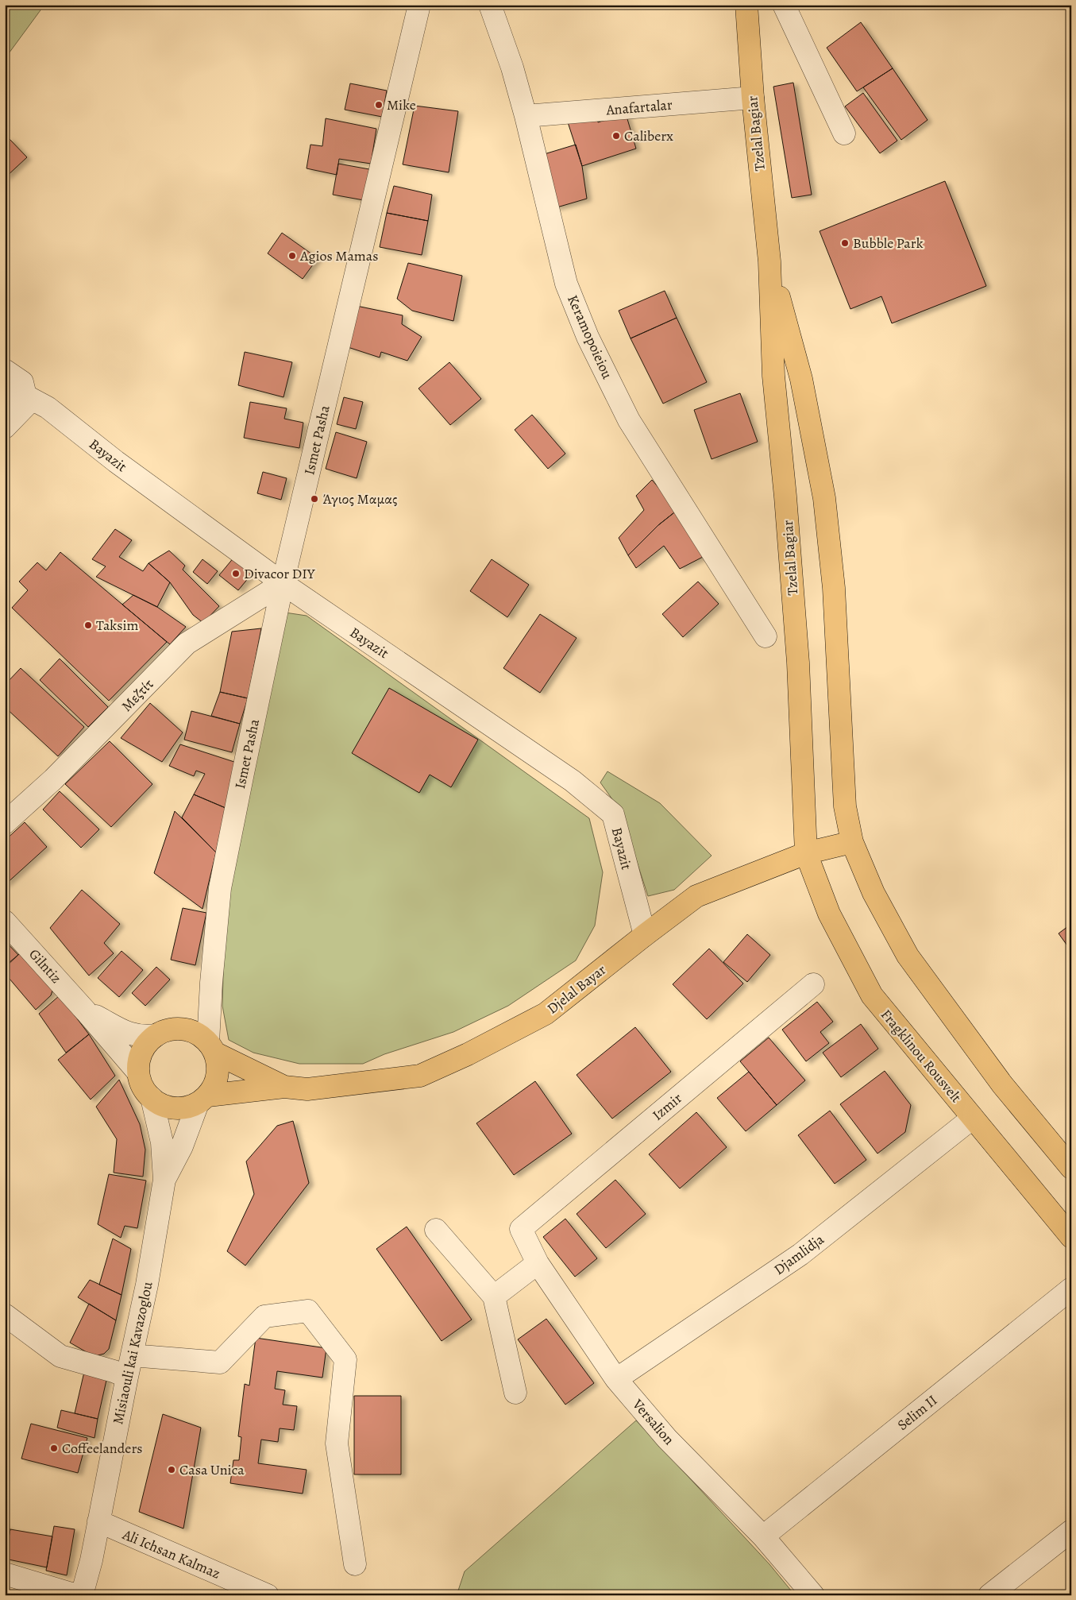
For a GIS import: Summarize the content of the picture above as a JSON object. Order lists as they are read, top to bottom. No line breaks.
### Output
{"streets":{"main road":["Tzelal Bagiar","Djelal Bayar","Fragklinou Rousvelt"],"street":["Anafartalar","Keramopoieiou","Ismet Pasha","Bayazit","Μεζτίτ","Gilntiz","Izmir","Djamlidja","Misiaouli kai Kavazoglou","Selim II","Versalion","Ali Ichsan Kalmaz"]},"crossings":[["Anafartalar","Tzelal Bagiar"],["Anafartalar","Keramopoieiou"],["Tzelal Bagiar","Djelal Bayar"],["Tzelal Bagiar","Fragklinou Rousvelt"],["Ismet Pasha","Bayazit"],["Ismet Pasha","Μεζτίτ"],["Ismet Pasha","Gilntiz"],["Ismet Pasha","Djelal Bayar"],["Ismet Pasha","Misiaouli kai Kavazoglou"],["Bayazit","Μεζτίτ"],["Bayazit","Djelal Bayar"],["Gilntiz","Djelal Bayar"],["Gilntiz","Misiaouli kai Kavazoglou"],["Djelal Bayar","Fragklinou Rousvelt"],["Djelal Bayar","Misiaouli kai Kavazoglou"],["Fragklinou Rousvelt","Djamlidja"],["Izmir","Versalion"],["Djamlidja","Versalion"],["Misiaouli kai Kavazoglou","Ali Ichsan Kalmaz"],["Selim II","Versalion"]],"places":["Mike","Caliberx","Bubble Park","Agios Mamas","Άγιος Μαμας","Divacor DIY","Taksim","Coffeelanders","Casa Unica"]}
